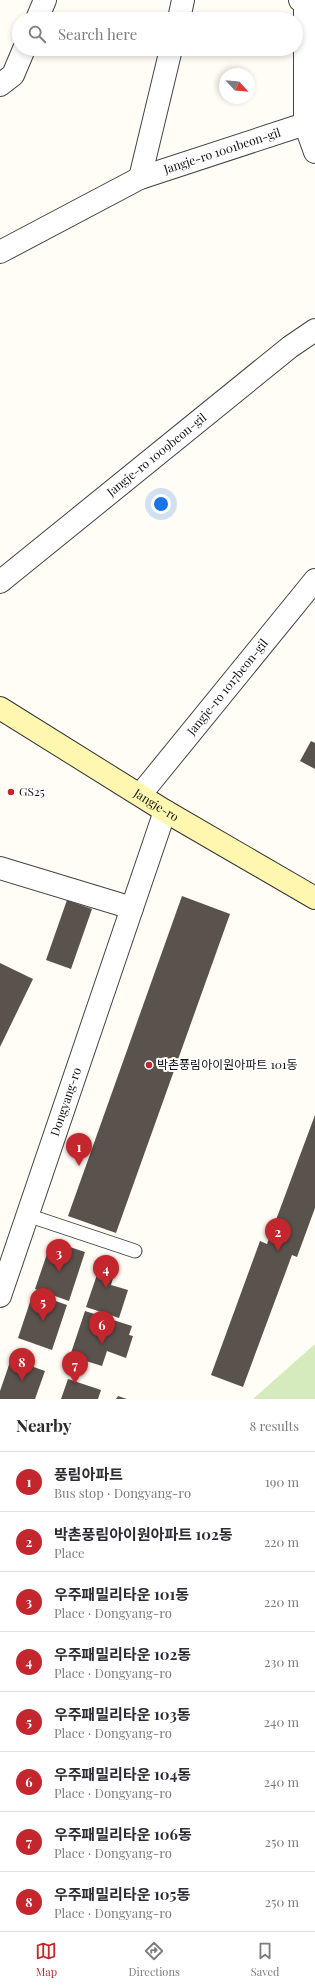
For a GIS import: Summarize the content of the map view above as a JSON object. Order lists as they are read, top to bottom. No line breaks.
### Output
{"streets":{"main road":["Jangje-ro"],"street":["Jangje-ro 1001beon-gil","Jangje-ro 1009beon-gil","Jangje-ro 1017beon-gil","Dongyang-ro"]},"crossings":[["Jangje-ro 1017beon-gil","Jangje-ro"],["Jangje-ro","Dongyang-ro"]],"places":["GS25","박촌풍림아이원아파트 101동"],"north":"bottom right","page":{"search":"Search here","pins":["1","2","3","4","5","6","8","7"],"heading":["Nearby","8 results"],"list":[{"mark":"1","name":"풍림아파트","note":"Bus stop · Dongyang-ro","value":"190 m"},{"mark":"2","name":"박촌풍림아이원아파트 102동","note":"Place","value":"220 m"},{"mark":"3","name":"우주패밀리타운 101동","note":"Place · Dongyang-ro","value":"220 m"},{"mark":"4","name":"우주패밀리타운 102동","note":"Place · Dongyang-ro","value":"230 m"},{"mark":"5","name":"우주패밀리타운 103동","note":"Place · Dongyang-ro","value":"240 m"},{"mark":"6","name":"우주패밀리타운 104동","note":"Place · Dongyang-ro","value":"240 m"},{"mark":"7","name":"우주패밀리타운 106동","note":"Place · Dongyang-ro","value":"250 m"},{"mark":"8","name":"우주패밀리타운 105동","note":"Place · Dongyang-ro","value":"250 m"}],"nav":["Map","Directions","Saved"]}}
